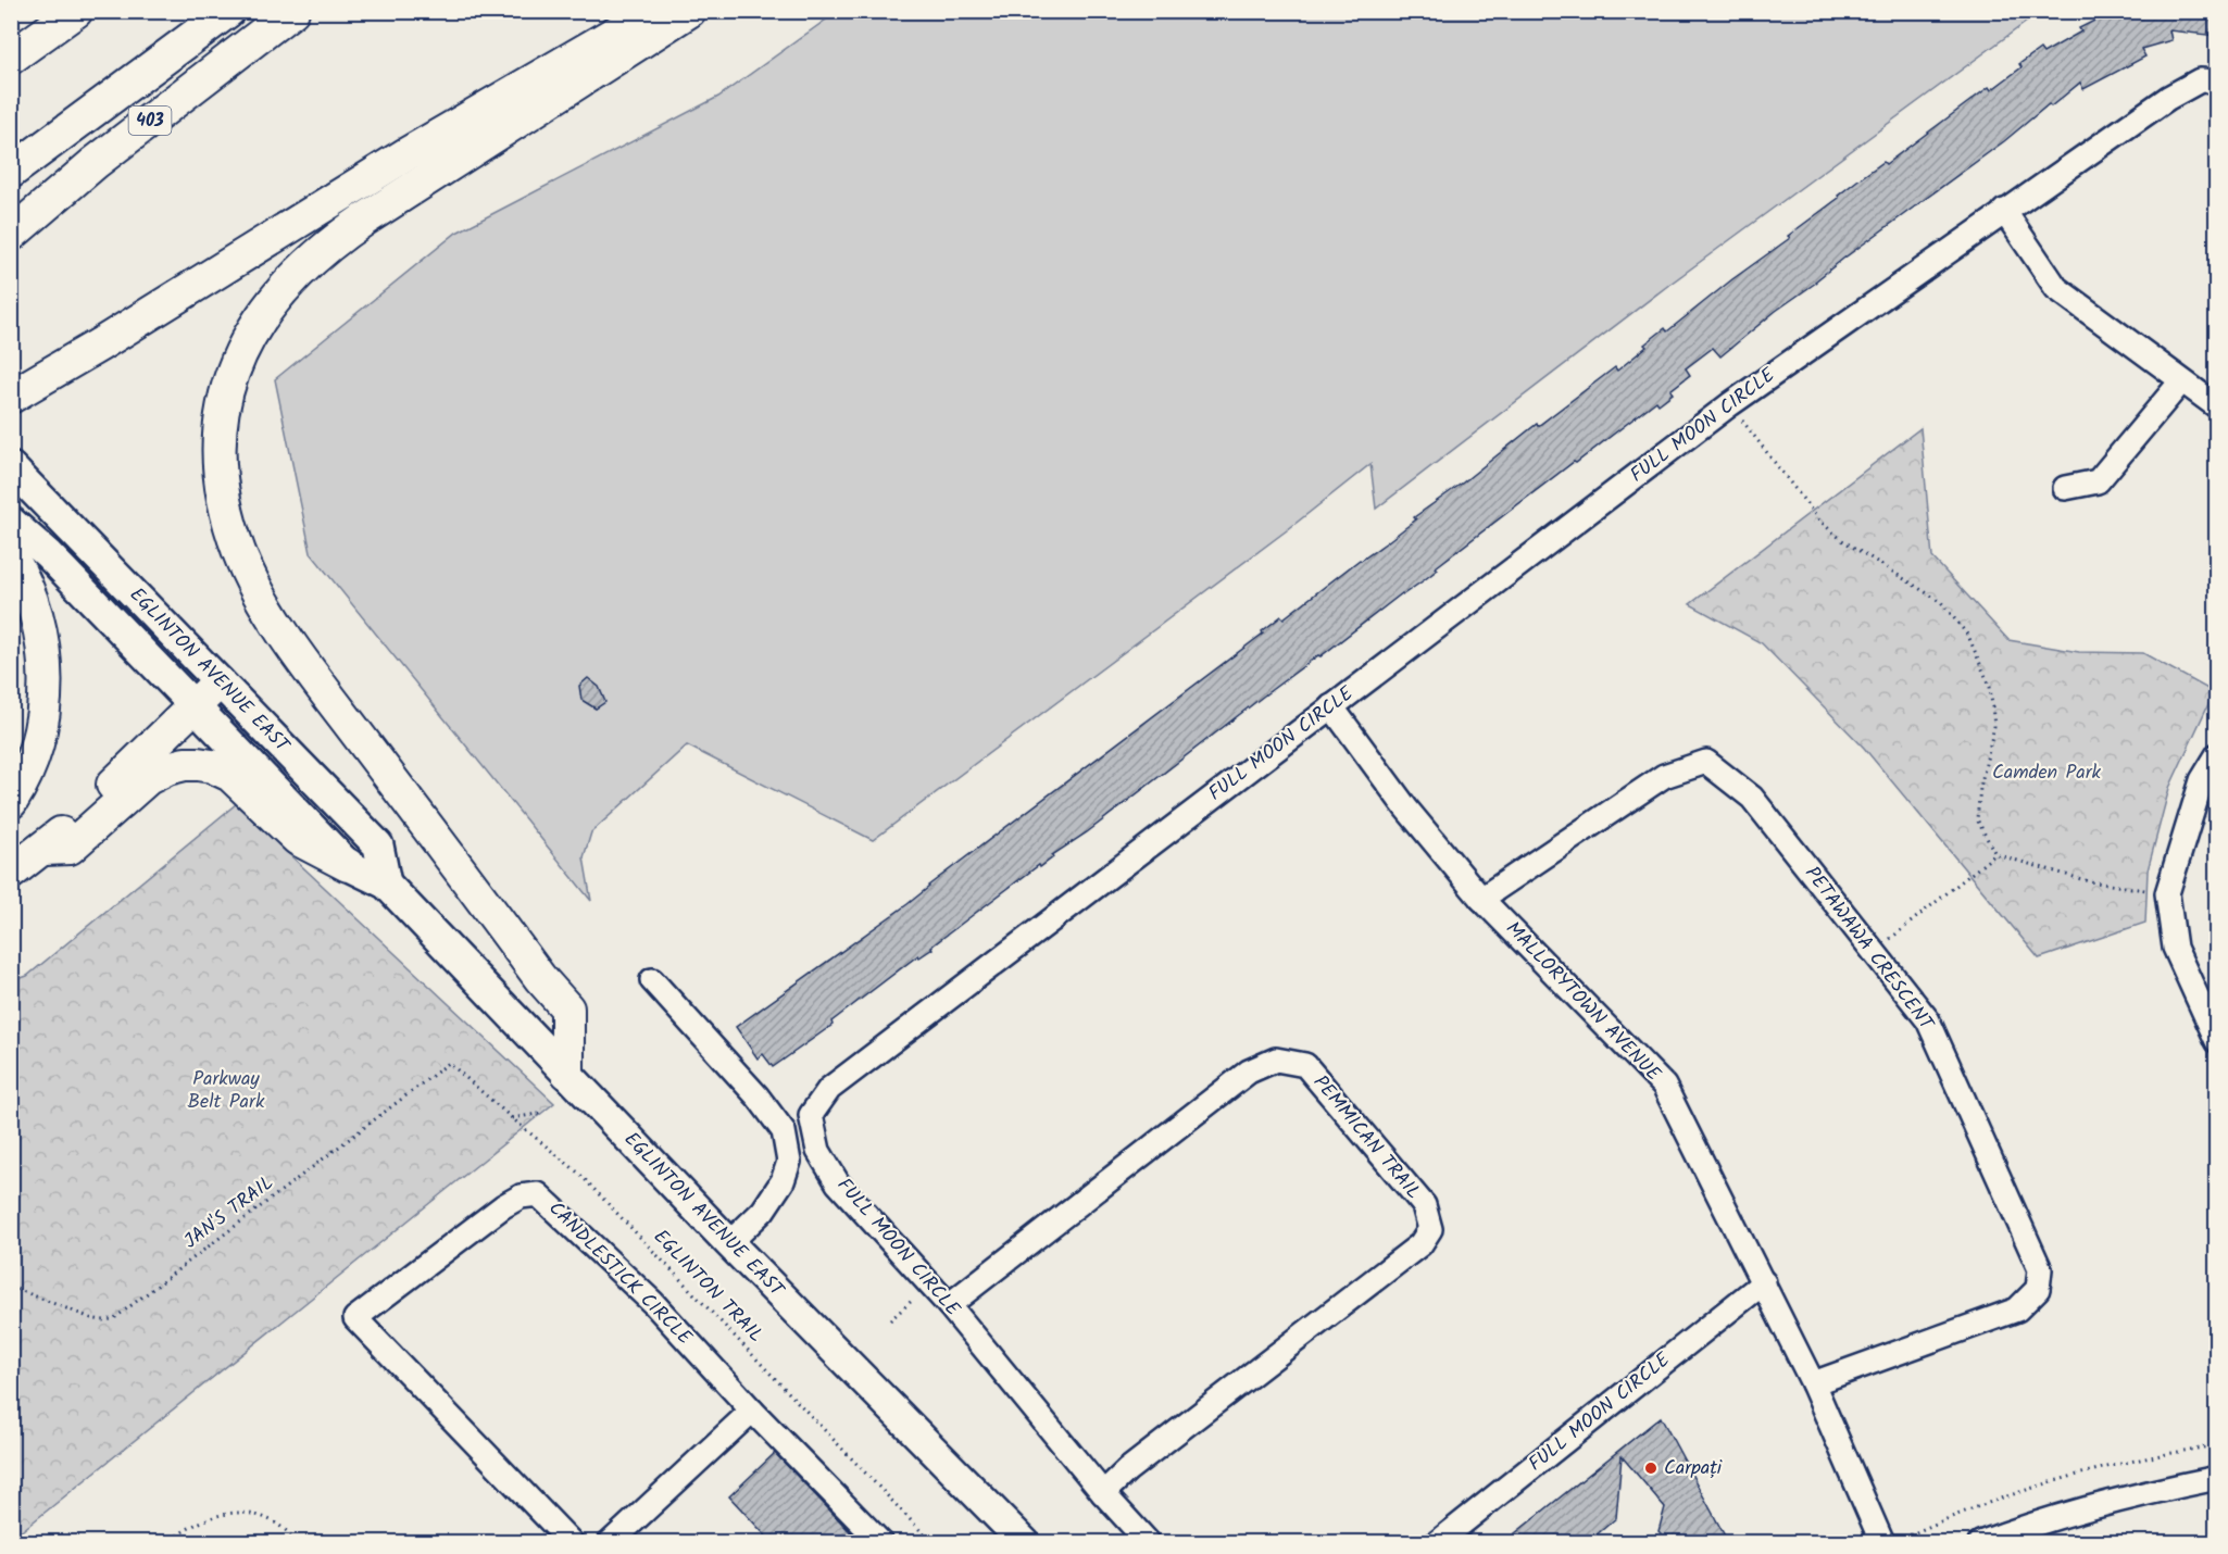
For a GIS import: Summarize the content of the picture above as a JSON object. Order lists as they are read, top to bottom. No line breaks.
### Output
{"streets":{"highway":["403"],"main road":["EGLINTON AVENUE EAST"],"street":["FULL MOON CIRCLE","PETAWAWA CRESCENT","MALLORYTOWN AVENUE","PEMMICAN TRAIL","CANDLESTICK CIRCLE"],"path":["JAN'S TRAIL","EGLINTON TRAIL"]},"crossings":[["FULL MOON CIRCLE","MALLORYTOWN AVENUE"],["FULL MOON CIRCLE","PEMMICAN TRAIL"],["PETAWAWA CRESCENT","MALLORYTOWN AVENUE"],["JAN'S TRAIL","EGLINTON TRAIL"]],"parks":["Camden Park","Parkway Belt Park"],"places":["Carpați"]}
